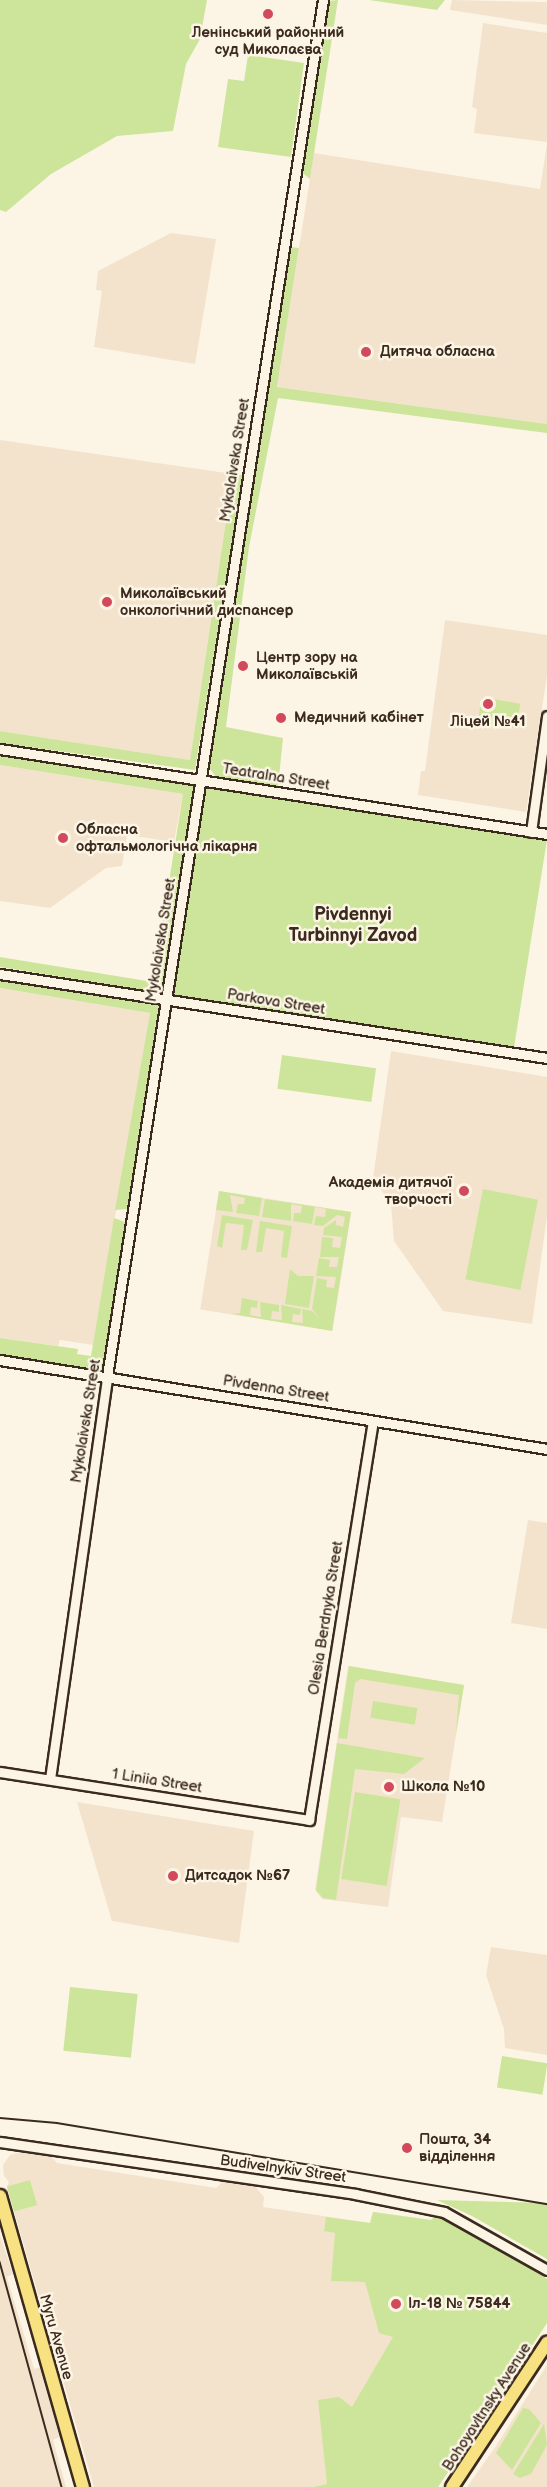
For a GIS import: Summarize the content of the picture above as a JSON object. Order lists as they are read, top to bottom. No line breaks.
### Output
{"streets":{"main road":["Myru Avenue","Bohoyavltnsky Avenue"],"street":["Mykolaivska Street","Teatralna Street","Parkova Street","Pivdenna Street","Olesia Berdnyka Street","1 Liniia Street","Budivelnykiv Street"]},"crossings":[["Mykolaivska Street","Teatralna Street"],["Mykolaivska Street","Parkova Street"],["Mykolaivska Street","Pivdenna Street"],["Mykolaivska Street","1 Liniia Street"],["Pivdenna Street","Olesia Berdnyka Street"],["Olesia Berdnyka Street","1 Liniia Street"]],"districts":["Pivdennyi Turbinnyi Zavod"],"places":["Ленінський районний суд Миколаєва","Дитяча обласна","Миколаївський онкологічний диспансер","Центр зору на Миколаївській","Ліцей №41","Медичний кабінет","Обласна офтальмологічна лікарня","Академія дитячої творчості","Школа №10","Дитсадок №67","Пошта, 34 відділення","Іл-18 № 75844"]}
